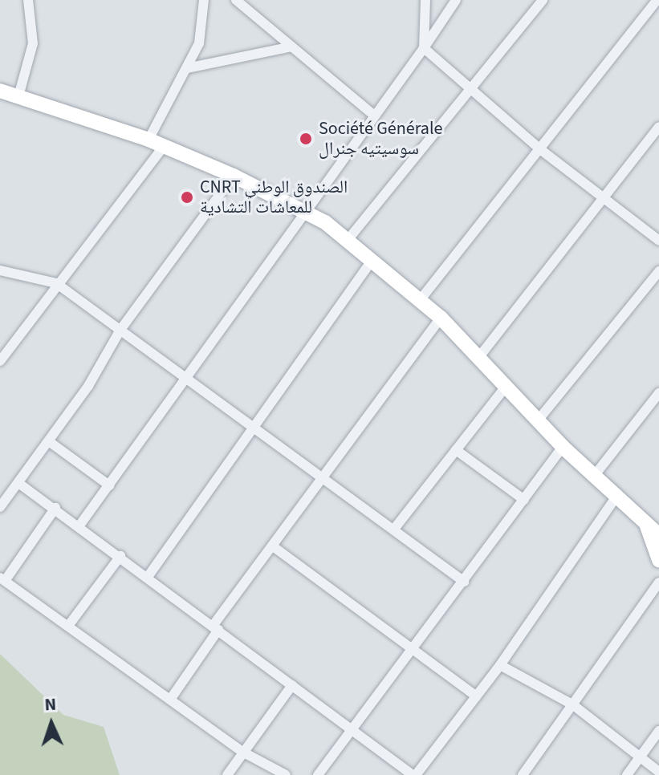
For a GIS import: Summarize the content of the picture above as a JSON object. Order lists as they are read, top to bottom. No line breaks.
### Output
{"places":["Société Générale سوسيتيه جنرال","CNRT الصندوق الوطني للمعاشات التشادية"],"north":"top"}
